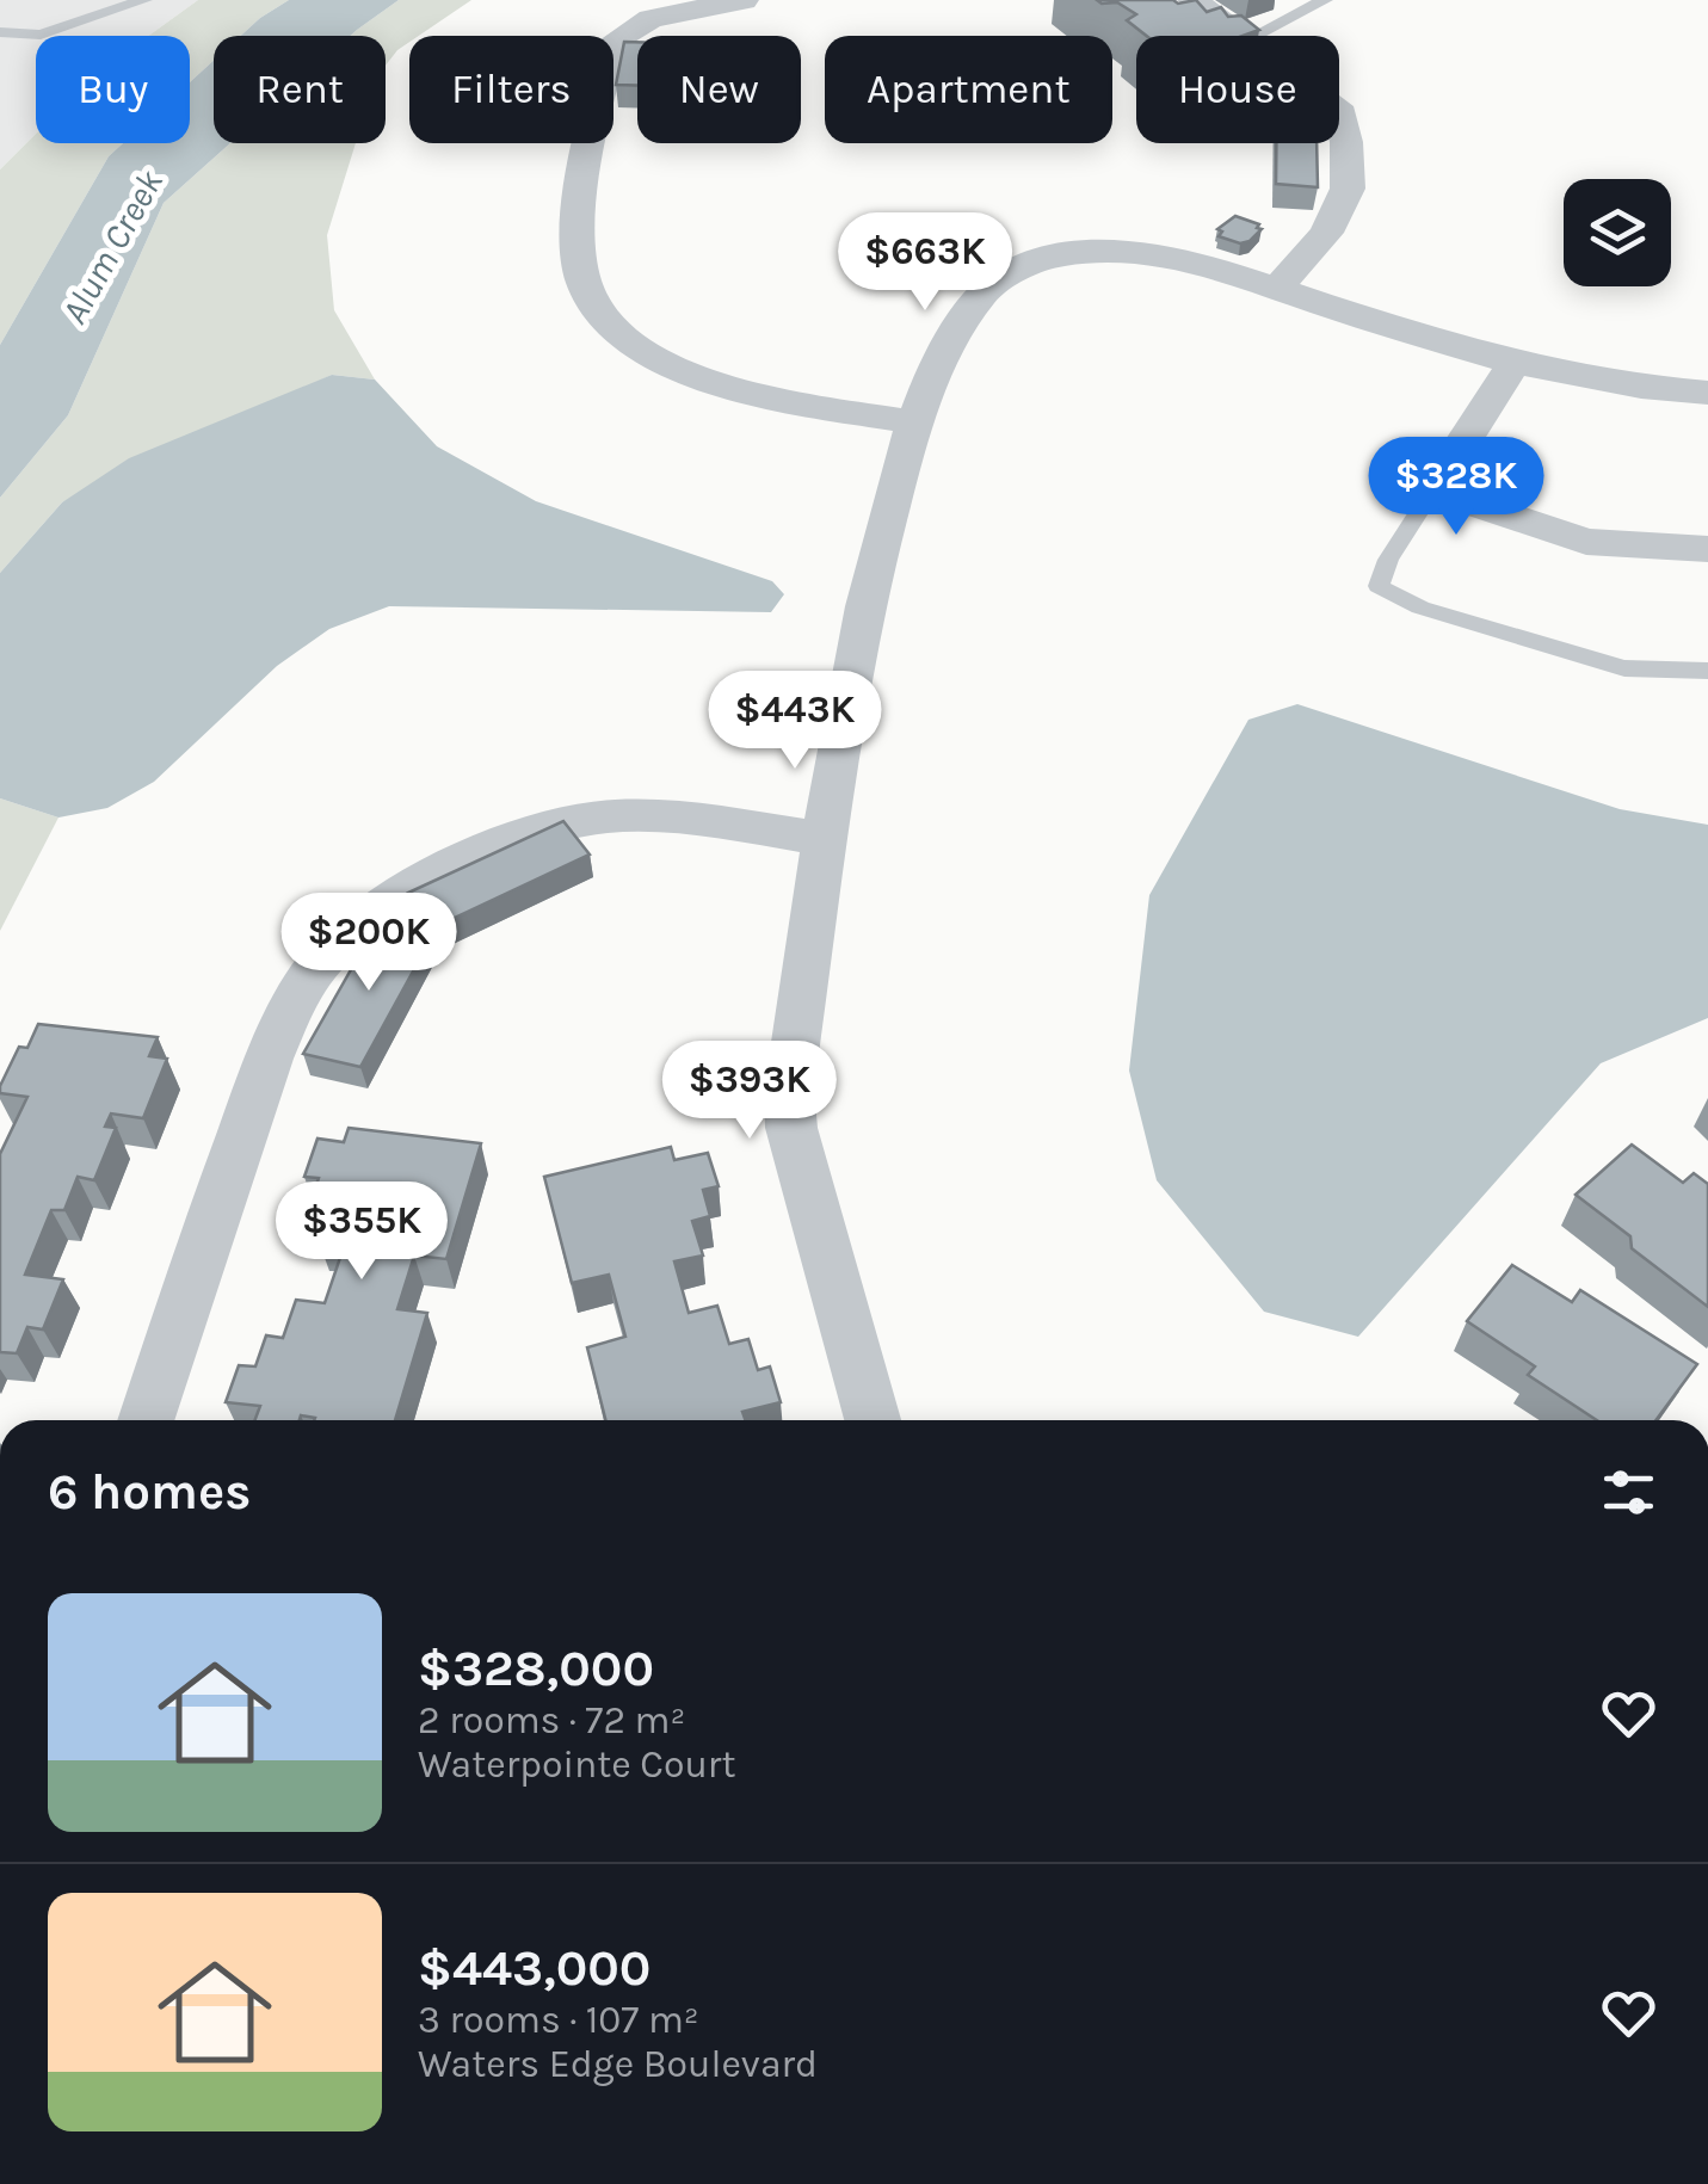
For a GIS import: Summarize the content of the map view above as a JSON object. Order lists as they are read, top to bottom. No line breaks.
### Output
{"water":["Alum Creek"],"page":{"chip":["Buy","Rent","Filters","New","Apartment","House"],"price":["$663K","$328K","$443K","$200K","$393K","$355K"],"heading":"6 homes","list":[{"name":"$328,000","note":"2 rooms · 72 m² · Waterpointe Court"},{"name":"$443,000","note":"3 rooms · 107 m² · Waters Edge Boulevard"}]}}
